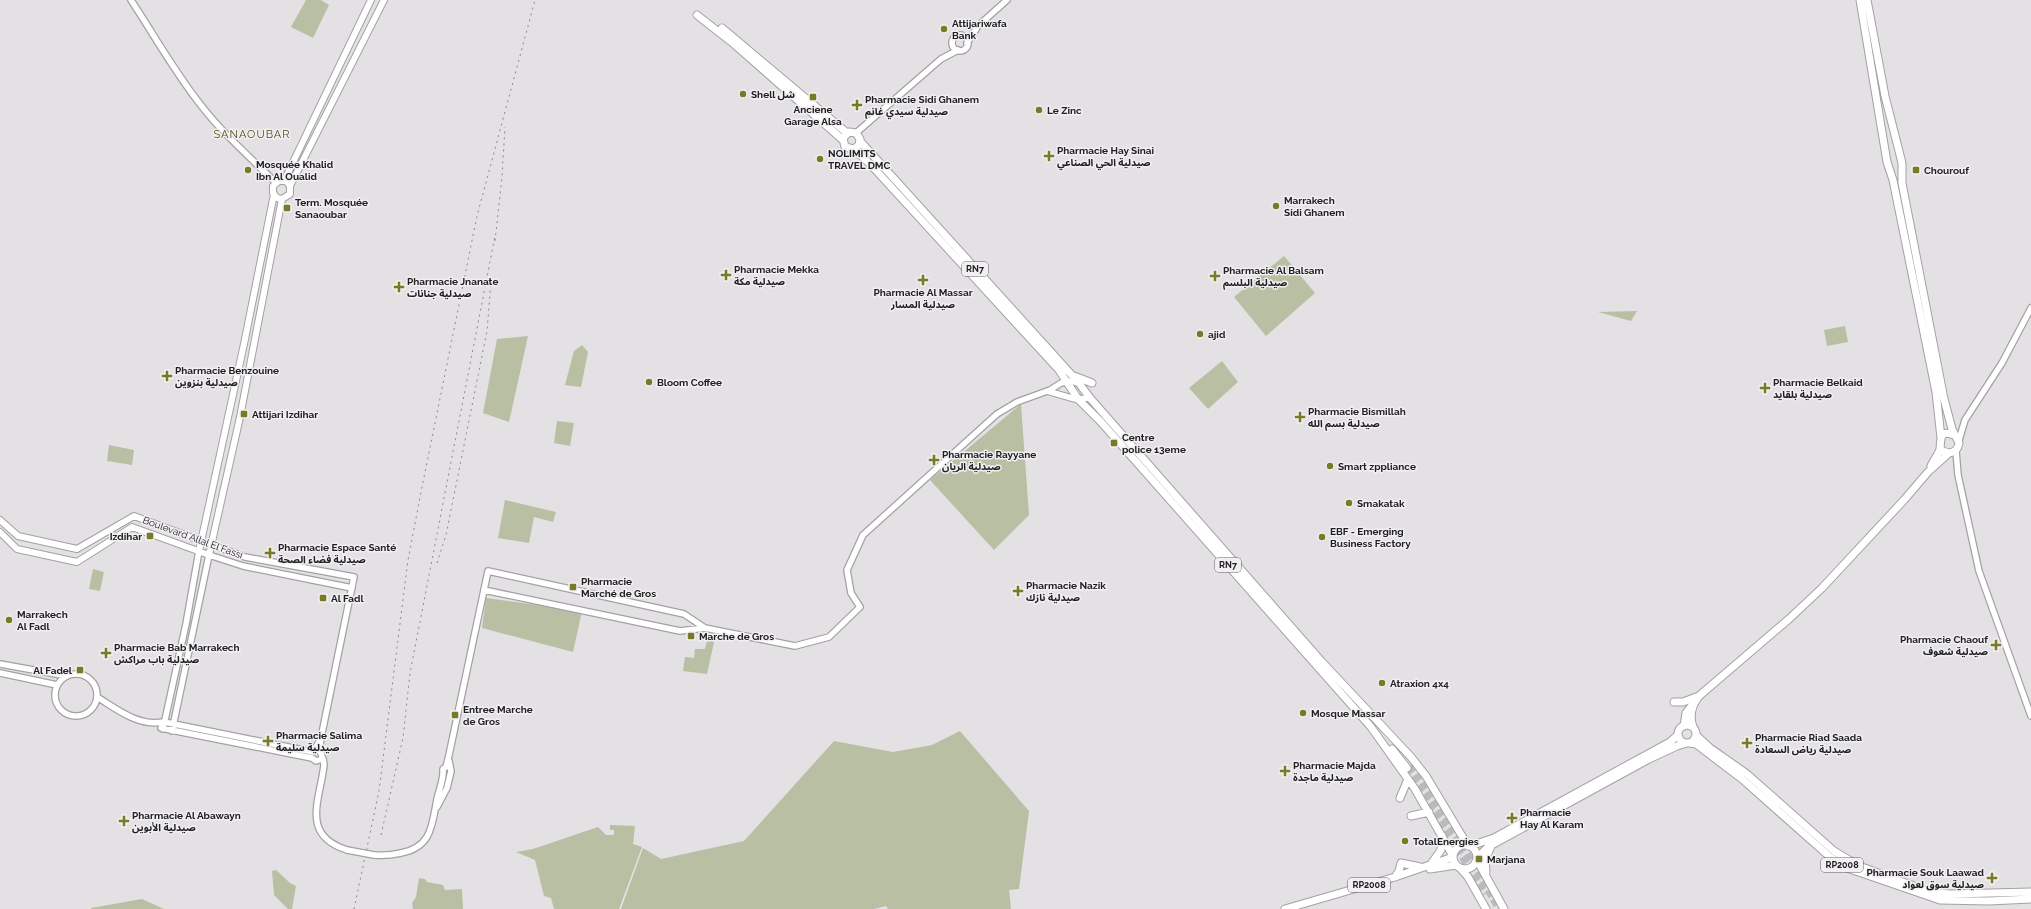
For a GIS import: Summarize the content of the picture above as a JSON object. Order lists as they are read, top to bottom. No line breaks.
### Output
{"streets":{"main road":["RN7","Boulevard Allal El Fassi","RP2008"]},"districts":["SANAOUBAR"],"places":{"other":["Attijariwafa Bank","Shell شل","Le Zinc","NOLIMITS TRAVEL DMC","Mosquée Khalid Ibn Al Oualid","Marrakech Sidi Ghanem","ajid","Bloom Coffee","Smart zppliance","Smakatak","EBF - Emerging Business Factory","Marrakech Al Fadl","Atraxion 4x4","Mosque Massar","TotalEnergies"],"transit":["Anciene Garage Alsa","Chourouf","Term. Mosquée Sanaoubar","Attijari Izdihar","Centre police 13eme","Izdihar","Pharmacie Marché de Gros","Al Fadl","Marche de Gros","Al Fadel","Entree Marche de Gros","Marjana"],"health":["Pharmacie Sidi Ghanem صيدلية سيدي غانم","Pharmacie Hay Sinai صيدلية الحي الصناعي","Pharmacie Mekka صيدلية مكة","Pharmacie Al Balsam صيدلية البلسم","Pharmacie Al Massar صيدلية المسار","Pharmacie Jnanate صيدلية جنانات","Pharmacie Benzouine صيدلية بنزوين","Pharmacie Belkaid صيدلية بلقايد","Pharmacie Bismillah صيدلية بسم الله","Pharmacie Rayyane صيدلية الريان","Pharmacie Espace Santé صيدلية فضاء الصحة","Pharmacie Nazik صيدلية نازك","Pharmacie Chaouf صيدلية شعوف","Pharmacie Bab Marrakech صيدلية باب مراكش","Pharmacie Salima صيدلية سليمة","Pharmacie Riad Saada صيدلية رياض السعادة","Pharmacie Majda صيدلية ماجدة","Pharmacie Hay Al Karam","Pharmacie Al Abawayn صيدلية الأبوين","Pharmacie Souk Laawad صيدلية سوق لعواد"]}}
